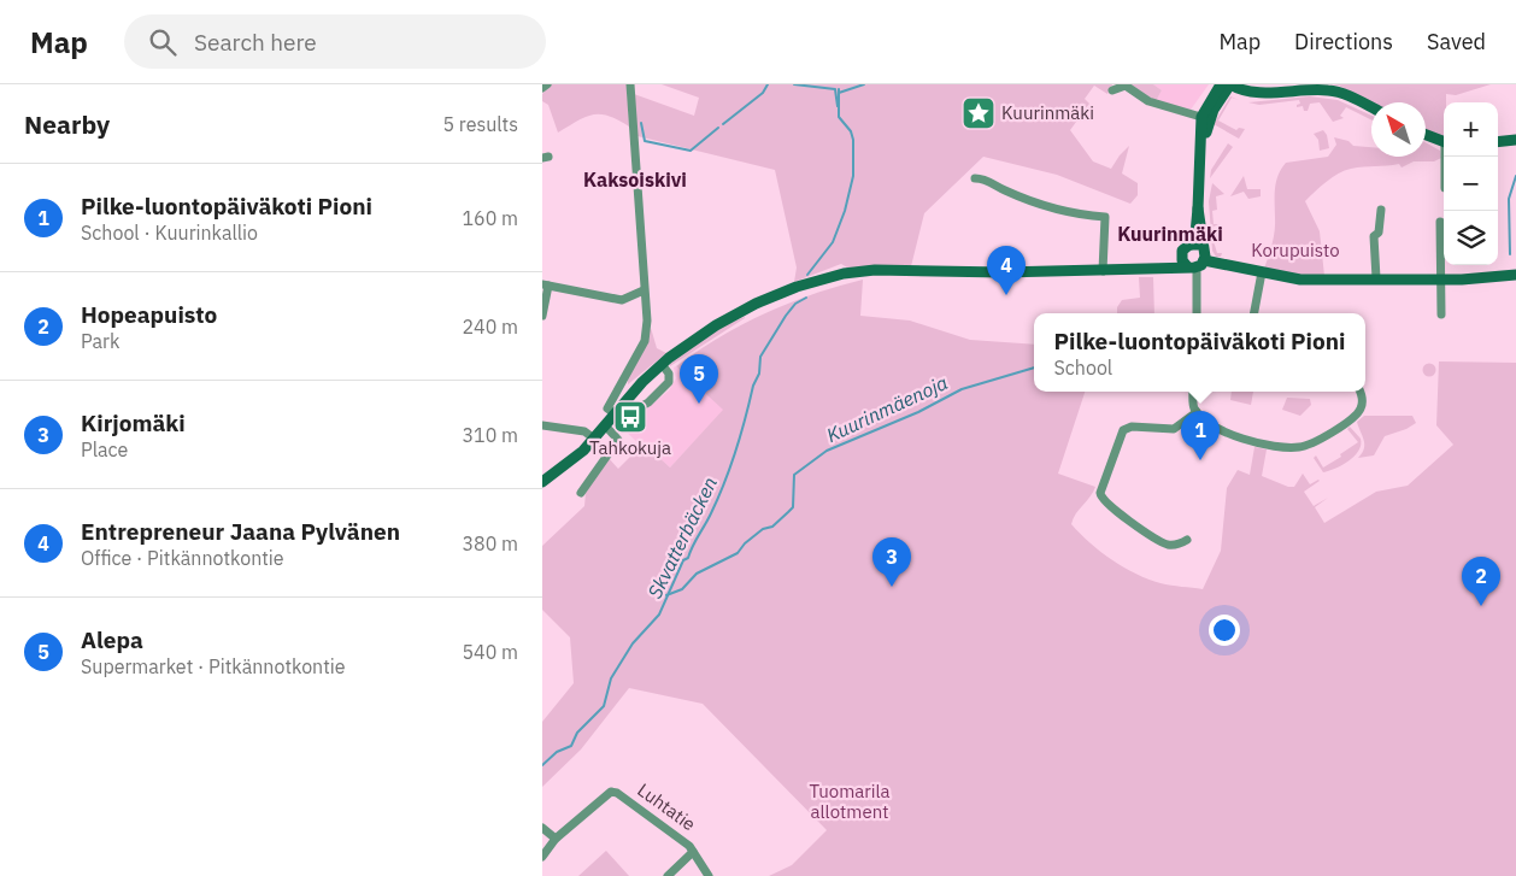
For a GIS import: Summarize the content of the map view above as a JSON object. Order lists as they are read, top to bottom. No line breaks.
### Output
{"streets":{"street":["Luhtatie"]},"districts":["Kaksoiskivi","Kuurinmäki"],"water":["Kuurinmäenoja","Skvatterbäcken"],"parks":["Korupuisto","Tuomarila allotment"],"places":{"place":["Kuurinmäki"],"bus stop":["Tahkokuja"]},"north":"top left","page":{"header":"Map","search":"Search here","nav":["Map","Directions","Saved"],"heading":["Nearby","5 results"],"map_buttons":["+","−"],"list":[{"mark":"1","name":"Pilke-luontopäiväkoti Pioni","note":"School · Kuurinkallio","value":"160 m"},{"mark":"2","name":"Hopeapuisto","note":"Park","value":"240 m"},{"mark":"3","name":"Kirjomäki","note":"Place","value":"310 m"},{"mark":"4","name":"Entrepreneur Jaana Pylvänen","note":"Office · Pitkännotkontie","value":"380 m"},{"mark":"5","name":"Alepa","note":"Supermarket · Pitkännotkontie","value":"540 m"}],"pins":["4","5","1","3","2"],"popup":["Pilke-luontopäiväkoti Pioni","School"]}}
